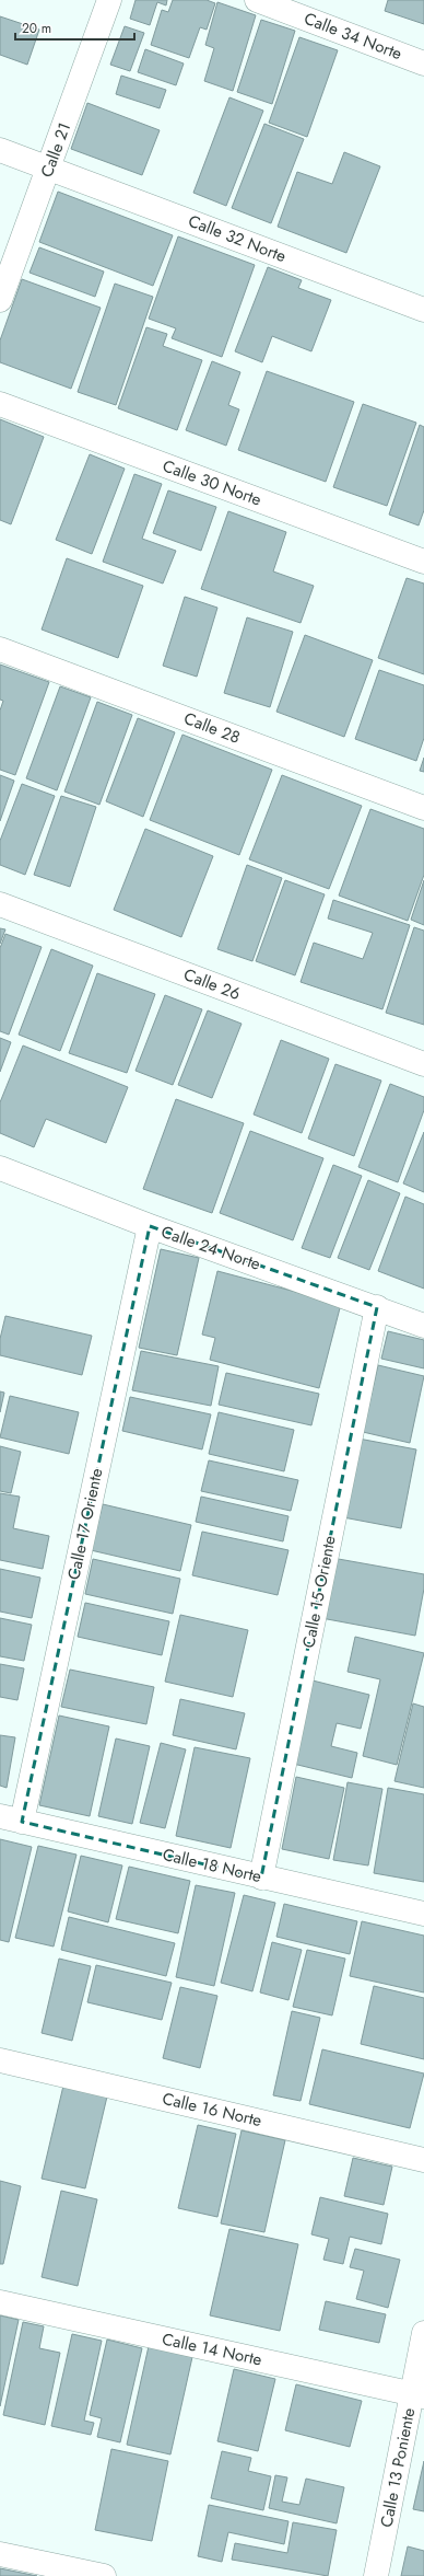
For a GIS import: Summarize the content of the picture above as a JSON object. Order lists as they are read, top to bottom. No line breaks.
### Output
{"streets":{"street":["Calle 34 Norte","Calle 21","Calle 32 Norte","Calle 30 Norte","Calle 28","Calle 26","Calle 24 Norte","Calle 17 Oriente","Calle 15 Oriente","Calle 18 Norte","Calle 16 Norte","Calle 14 Norte","Calle 13 Poniente"]},"crossings":[["Calle 21","Calle 32 Norte"],["Calle 24 Norte","Calle 17 Oriente"],["Calle 24 Norte","Calle 15 Oriente"],["Calle 17 Oriente","Calle 18 Norte"],["Calle 15 Oriente","Calle 18 Norte"],["Calle 14 Norte","Calle 13 Poniente"]],"scale_bar":"20 m"}
